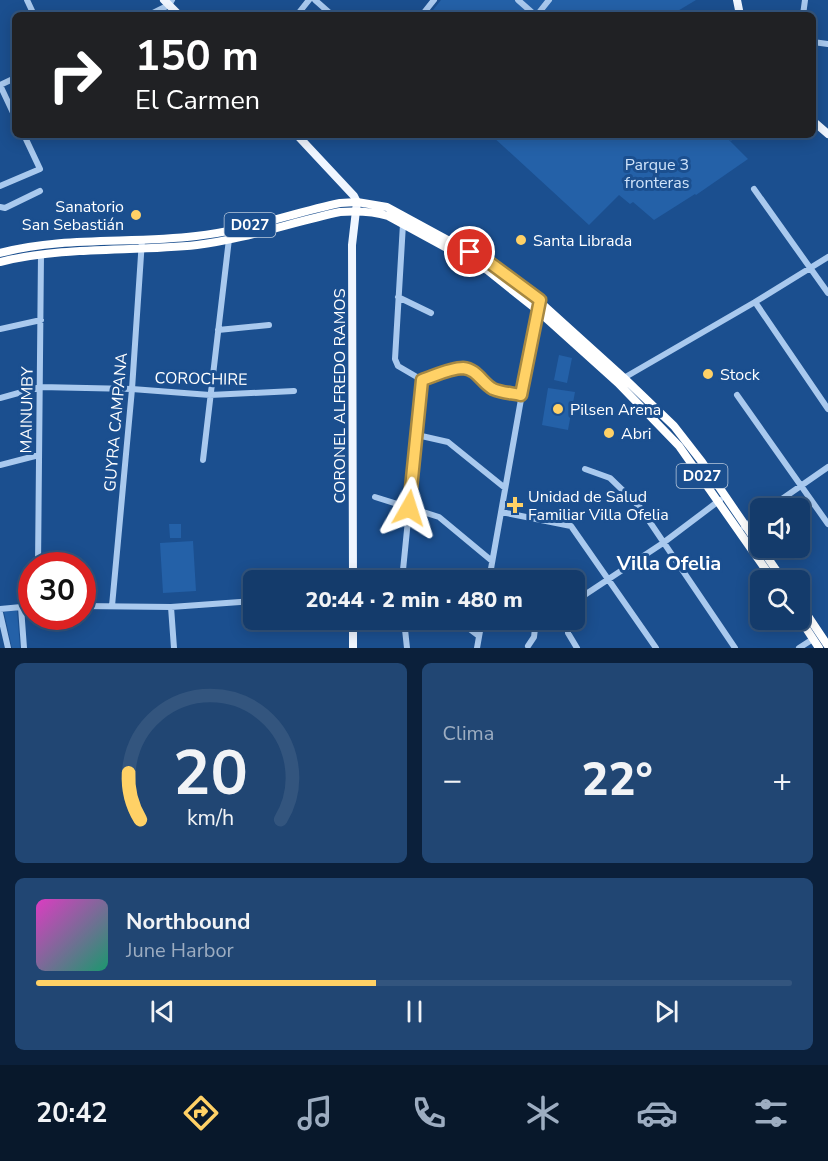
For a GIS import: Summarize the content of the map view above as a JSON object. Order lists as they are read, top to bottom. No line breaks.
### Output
{"streets":{"highway":["D027"],"main road":["CORONEL ALFREDO RAMOS"],"street":["COROCHIRE","MAINUMBY","GUYRA CAMPANA"]},"crossings":[["D027","CORONEL ALFREDO RAMOS"],["D027","MAINUMBY"],["D027","GUYRA CAMPANA"],["COROCHIRE","MAINUMBY"],["COROCHIRE","GUYRA CAMPANA"]],"districts":["Villa Ofelia"],"parks":["Parque 3 fronteras"],"places":{"other":["Sanatorio San Sebastián","Santa Librada","Stock","Pilsen Arena","Abri"],"health":["Unidad de Salud Familiar Villa Ofelia"]},"page":{"turn":["150 m","El Carmen"],"limit":"30","trip":"20:44 · 2 min · 480 m","tile":"Clima","heat":["−","22°","+"],"song":["Northbound","June Harbor"],"tabs":"20:42","gauge":["20","km/h"]}}
